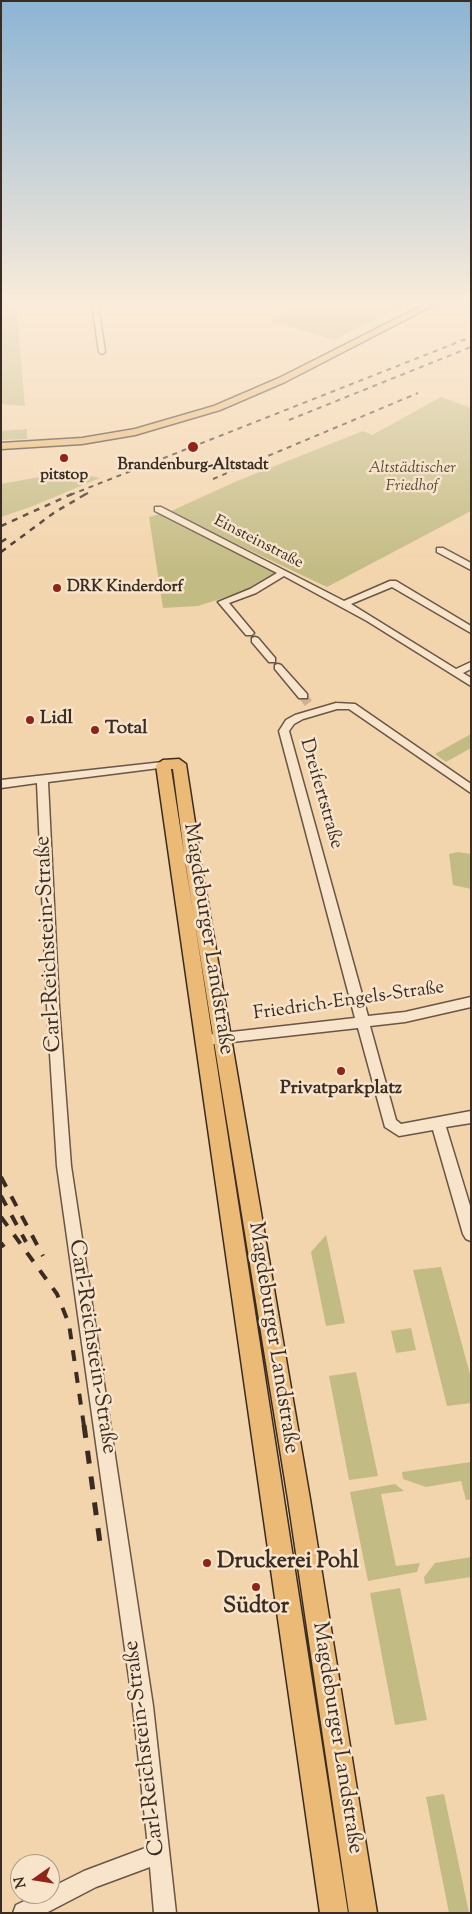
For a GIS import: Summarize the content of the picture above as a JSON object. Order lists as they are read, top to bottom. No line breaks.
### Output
{"streets":{"main road":["Magdeburger Landstraße"],"street":["Einsteinstraße","Dreifertstraße","Carl-Reichstein-Straße","Friedrich-Engels-Straße"]},"crossings":[["Dreifertstraße","Friedrich-Engels-Straße"],["Magdeburger Landstraße","Friedrich-Engels-Straße"]],"parks":["Altstädtischer Friedhof"],"places":["Brandenburg-Altstadt","pitstop","DRK Kinderdorf","Lidl","Total","Privatparkplatz","Druckerei Pohl","Südtor"],"north":"left"}
